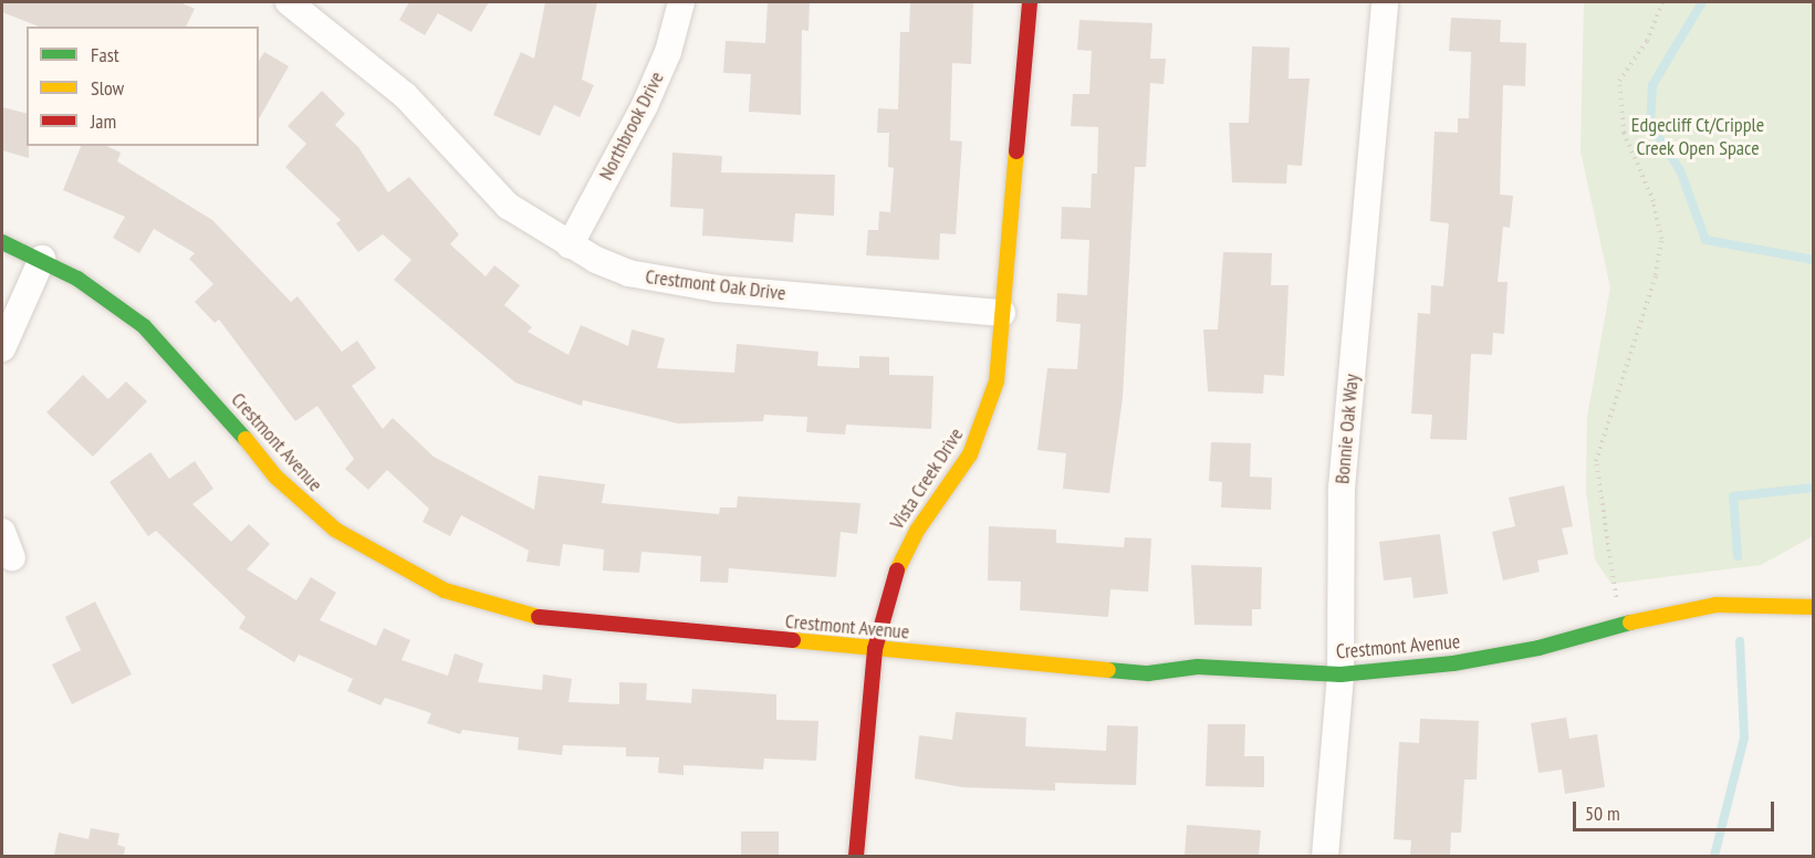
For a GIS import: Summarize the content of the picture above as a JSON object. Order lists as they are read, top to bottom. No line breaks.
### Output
{"streets":{"street":["Northbrook Drive","Crestmont Oak Drive","Bonnie Oak Way","Crestmont Avenue","Vista Creek Drive"]},"crossings":[["Northbrook Drive","Crestmont Oak Drive"],["Crestmont Oak Drive","Vista Creek Drive"],["Bonnie Oak Way","Crestmont Avenue"],["Crestmont Avenue","Vista Creek Drive"]],"parks":["Edgecliff Ct/Cripple Creek Open Space"],"legend":["Fast","Slow","Jam"],"scale_bar":"50 m"}
